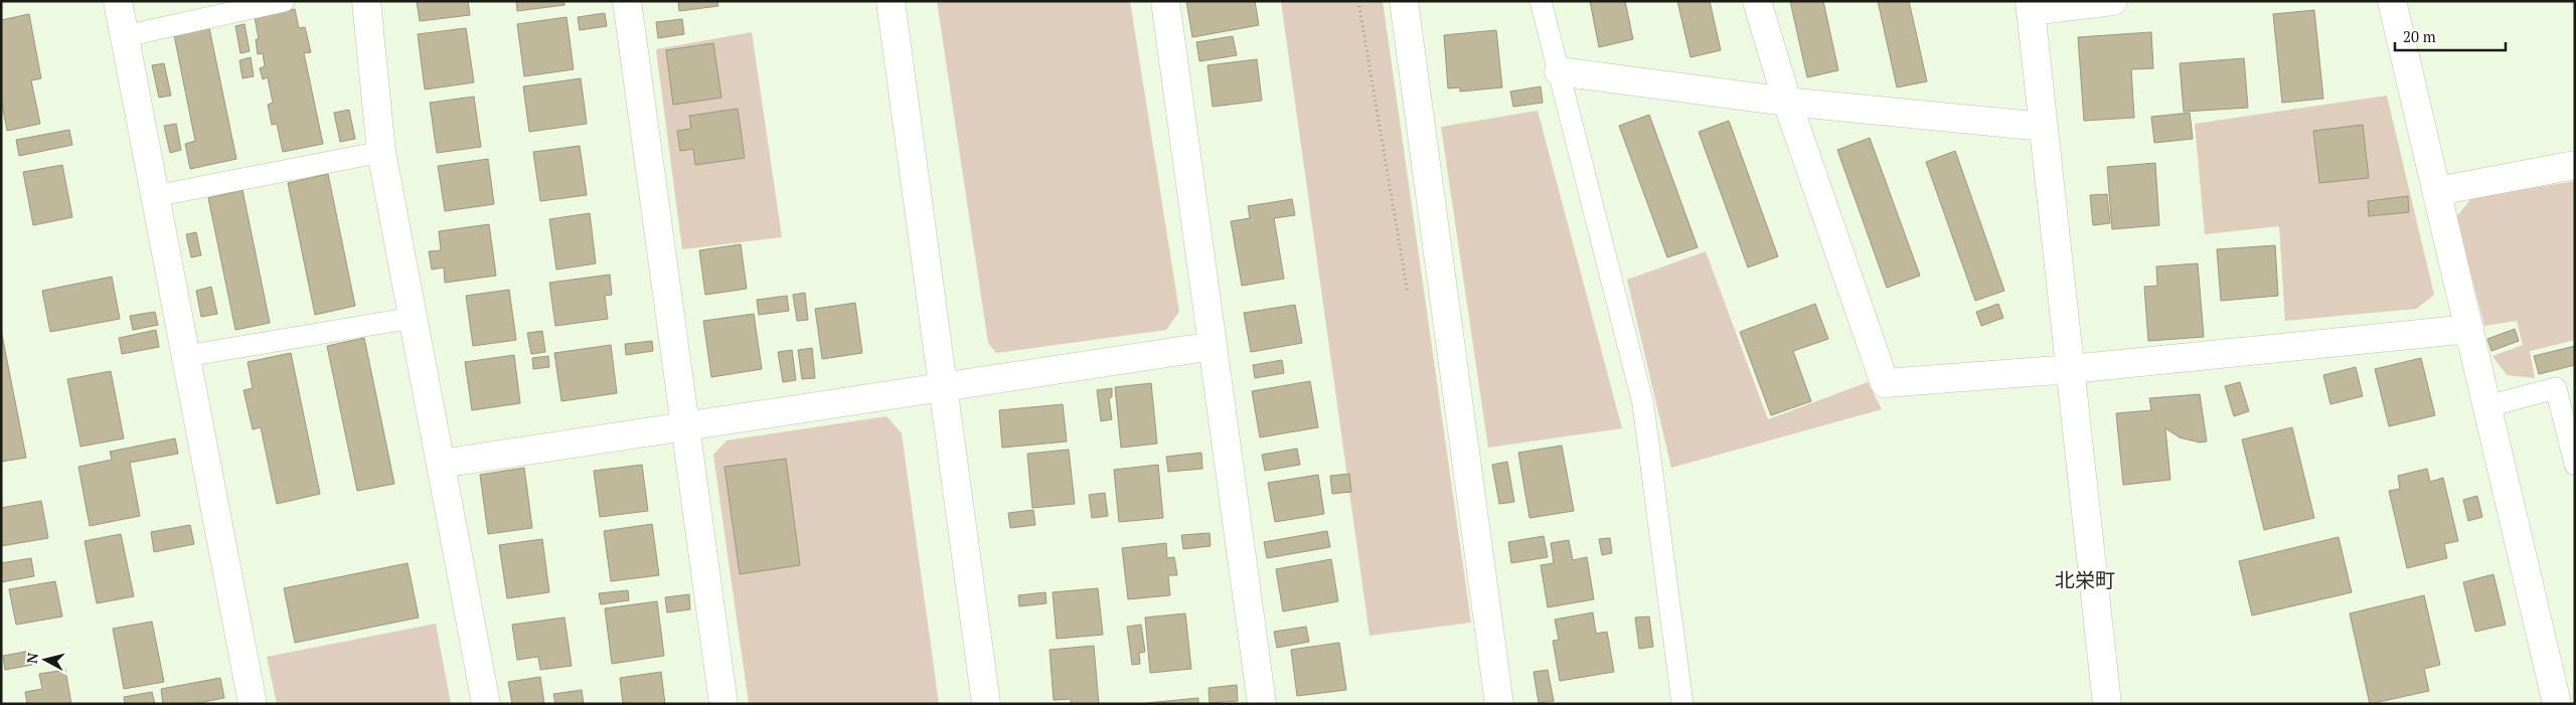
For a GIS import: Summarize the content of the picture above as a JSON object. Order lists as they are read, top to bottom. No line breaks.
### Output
{"districts":["北栄町"],"scale_bar":"20 m","north":"left"}
